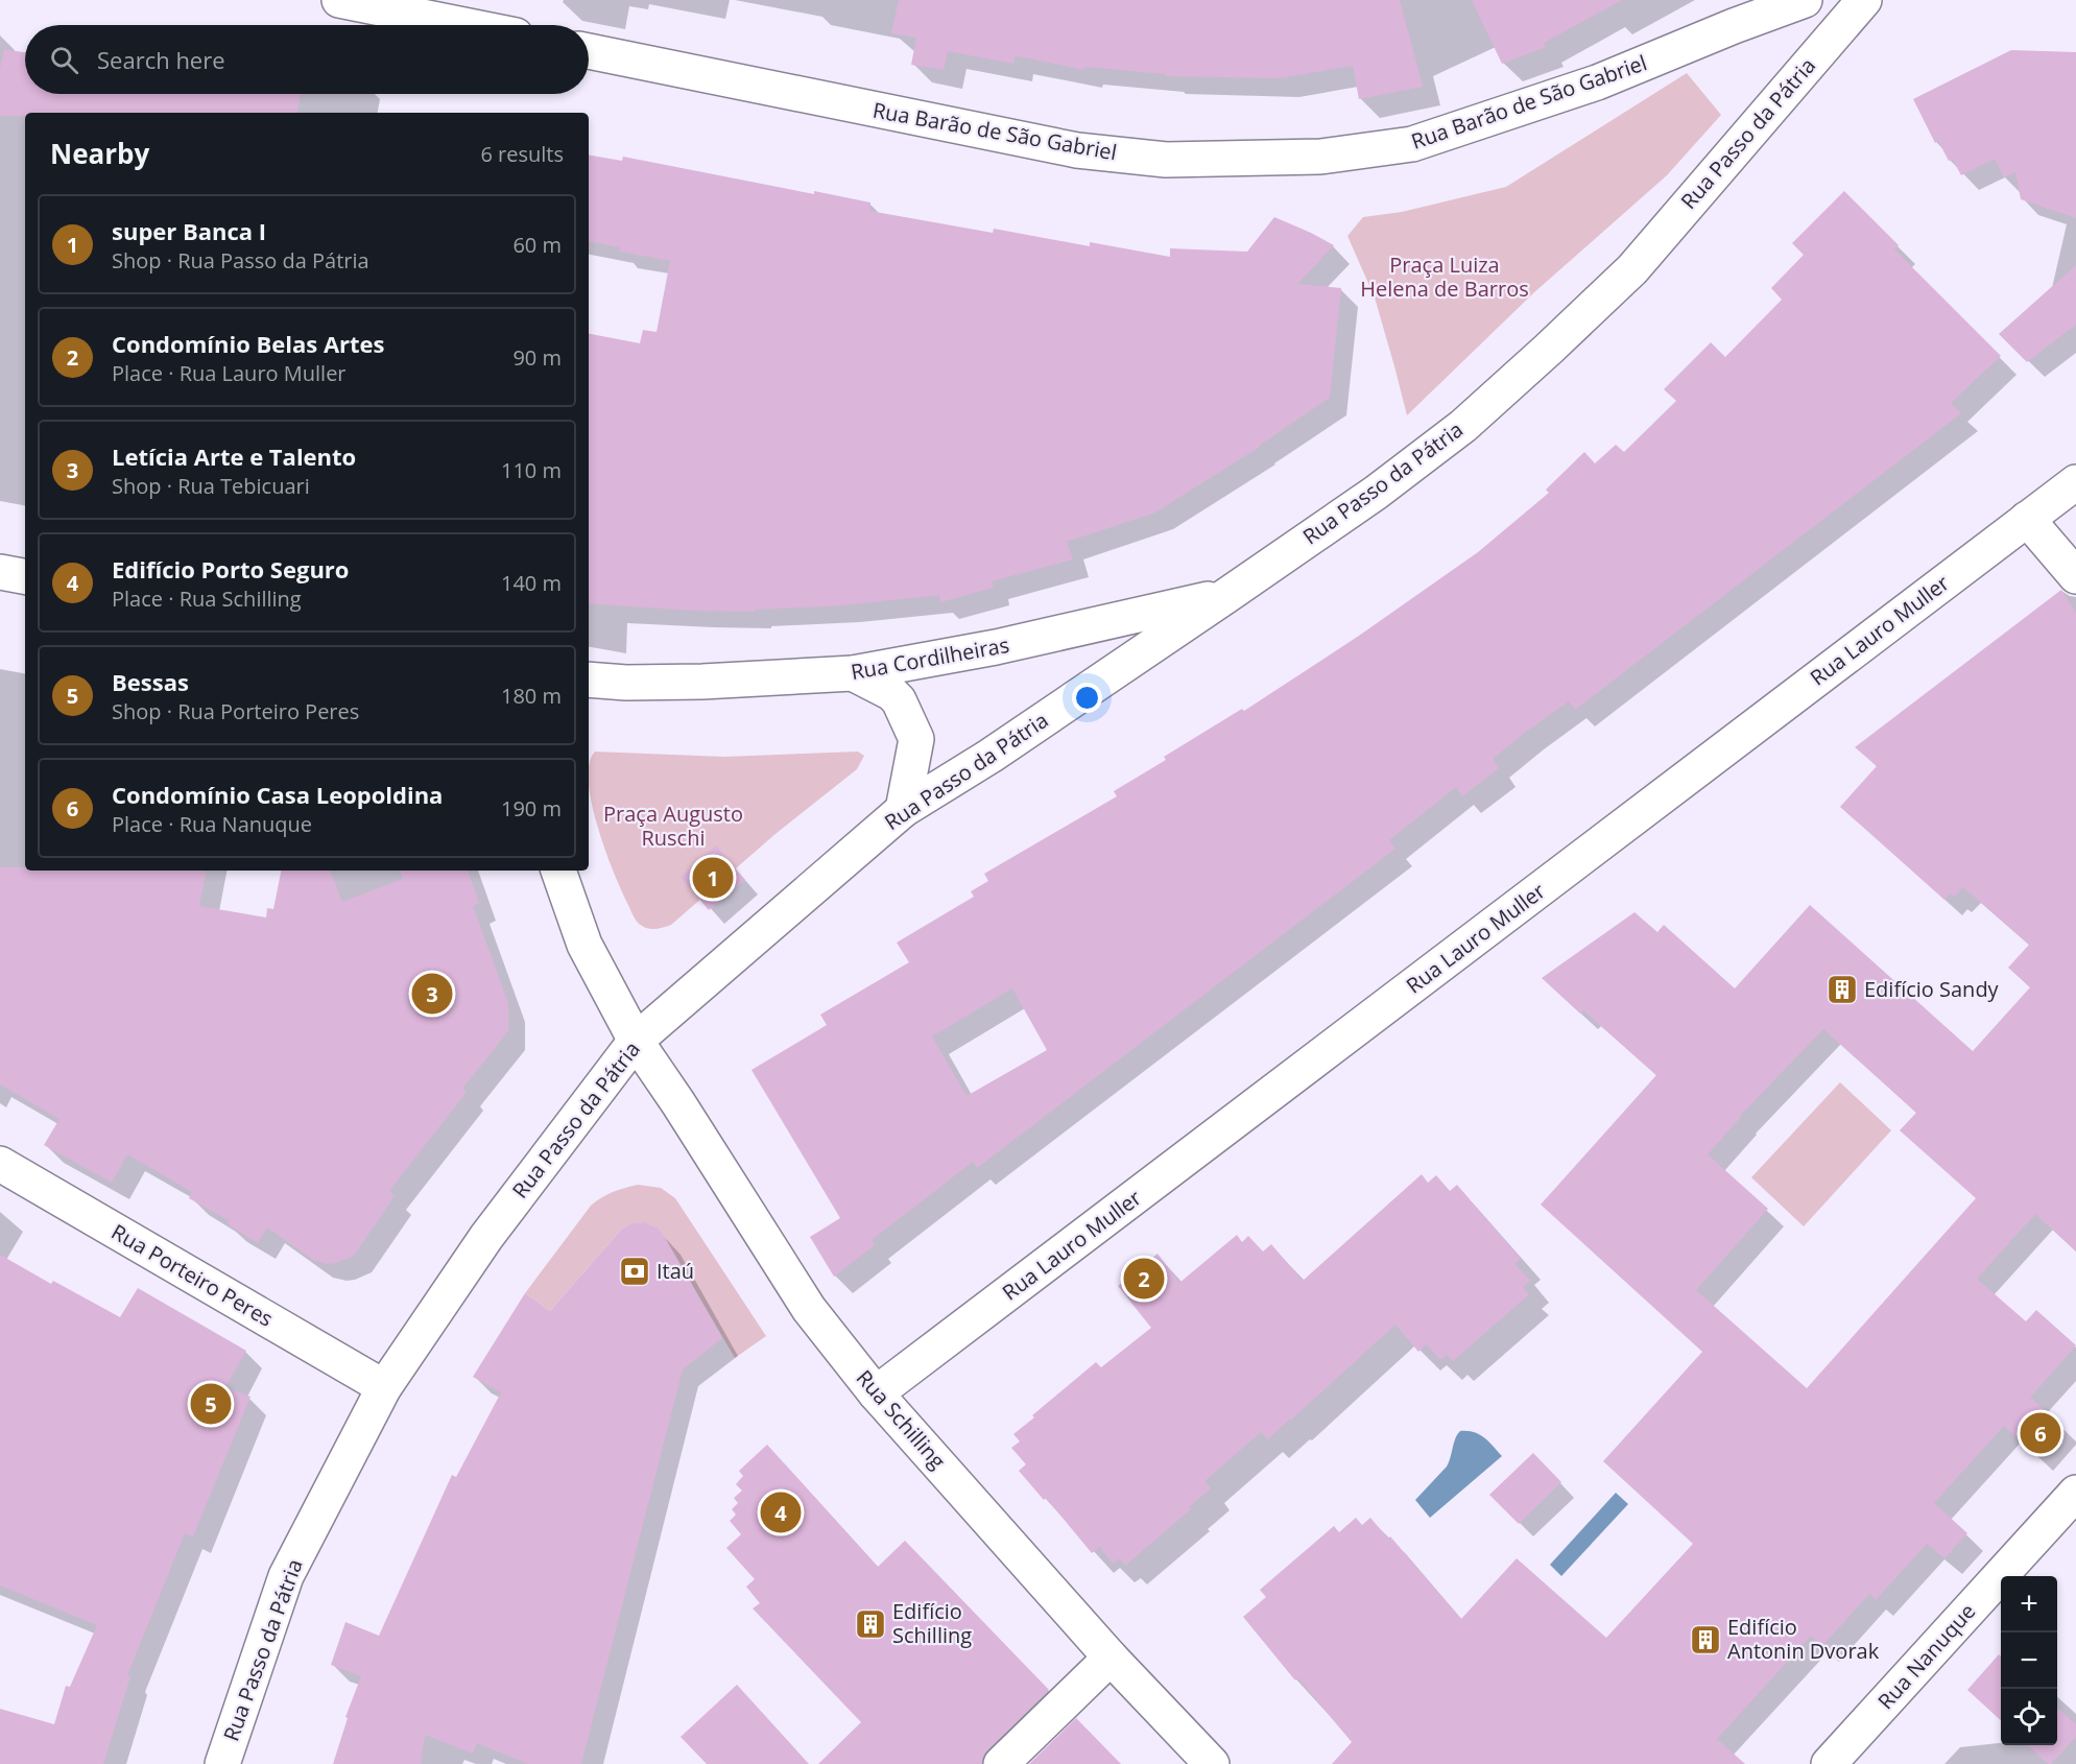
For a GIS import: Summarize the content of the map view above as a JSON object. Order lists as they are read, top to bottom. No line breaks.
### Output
{"streets":{"street":["Rua Barão de São Gabriel","Rua Passo da Pátria","Rua Lauro Muller","Rua Cordilheiras","Rua Porteiro Peres","Rua Schilling","Rua Nanuque"]},"crossings":[["Rua Passo da Pátria","Rua Cordilheiras"],["Rua Passo da Pátria","Rua Porteiro Peres"],["Rua Passo da Pátria","Rua Schilling"],["Rua Lauro Muller","Rua Schilling"]],"parks":["Praça Luiza Helena de Barros","Praça Augusto Ruschi"],"places":{"building":["Edifício Sandy","Edifício Schilling","Edifício Antonin Dvorak"],"bank":["Itaú"]},"page":{"search":"Search here","heading":["Nearby","6 results"],"list":[{"mark":"1","name":"super Banca I","note":"Shop · Rua Passo da Pátria","value":"60 m"},{"mark":"2","name":"Condomínio Belas Artes","note":"Place · Rua Lauro Muller","value":"90 m"},{"mark":"3","name":"Letícia Arte e Talento","note":"Shop · Rua Tebicuari","value":"110 m"},{"mark":"4","name":"Edifício Porto Seguro","note":"Place · Rua Schilling","value":"140 m"},{"mark":"5","name":"Bessas","note":"Shop · Rua Porteiro Peres","value":"180 m"},{"mark":"6","name":"Condomínio Casa Leopoldina","note":"Place · Rua Nanuque","value":"190 m"}],"pins":["1","3","2","5","6","4"],"map_buttons":["+","−"]}}
